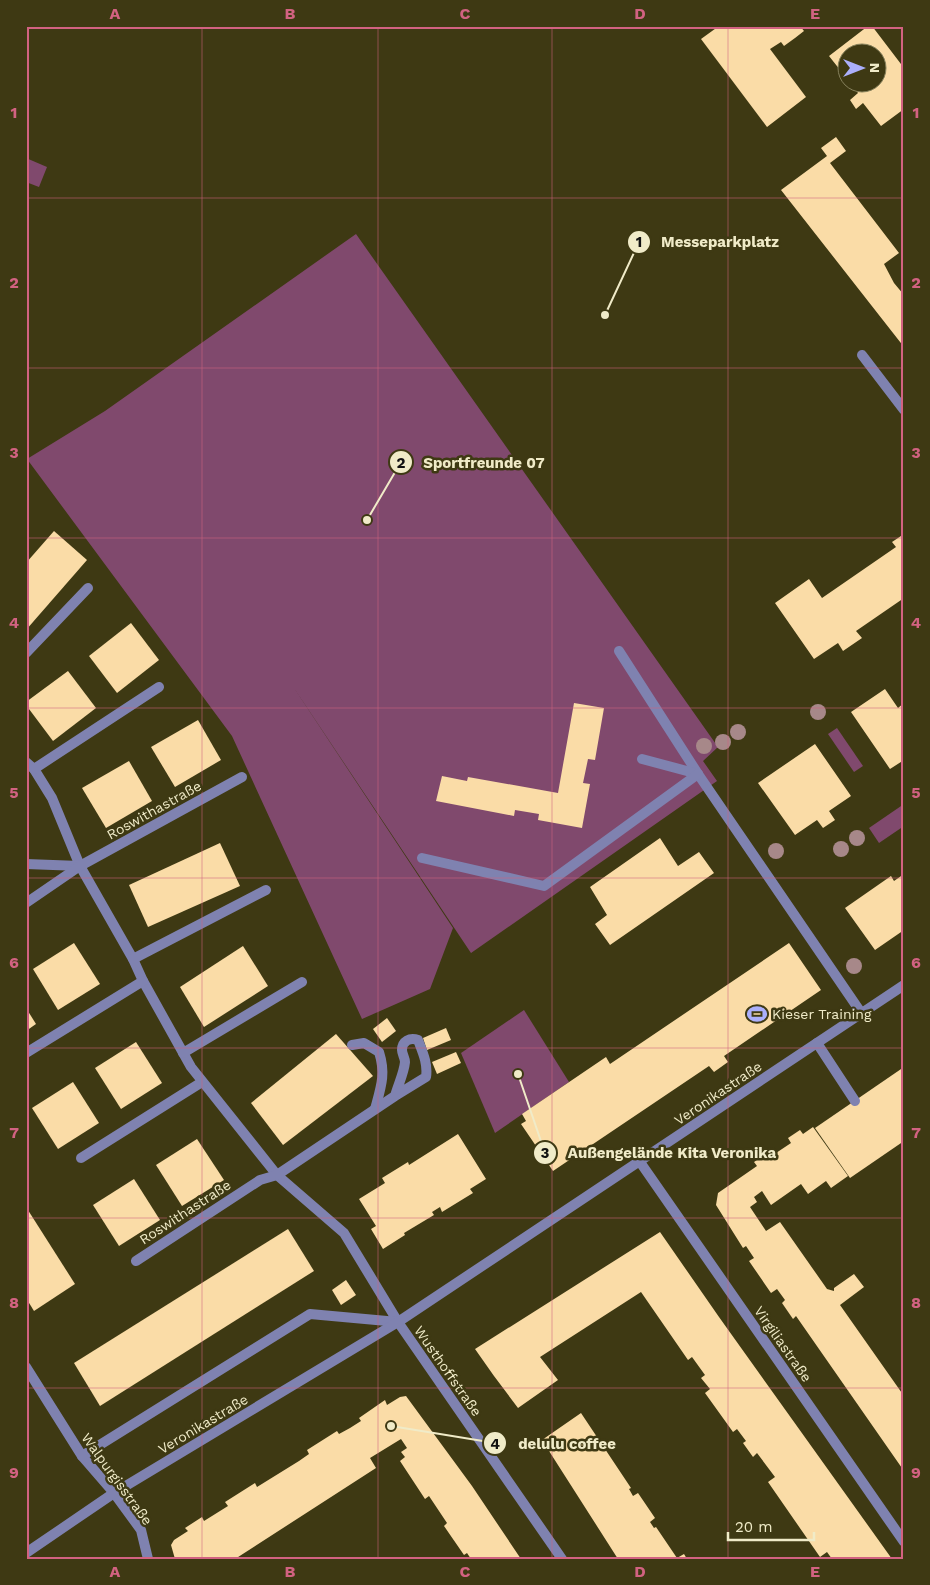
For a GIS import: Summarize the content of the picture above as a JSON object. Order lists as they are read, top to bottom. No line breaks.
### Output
{"streets":{"street":["Roswithastraße","Veronikastraße","Virgiliastraße","Wusthoffstraße","Walpurgisstraße"]},"crossings":[["Veronikastraße","Virgiliastraße"],["Veronikastraße","Wusthoffstraße"],["Veronikastraße","Walpurgisstraße"]],"places":{"other":["Messeparkplatz","Sportfreunde 07","Außengelände Kita Veronika","delulu coffee"],"sports":["Kieser Training"]},"scale_bar":"20 m","north":"right","grid":{"columns":["A","B","C","D","E"],"rows":["1","2","3","4","5","6","7","8","9"]}}
